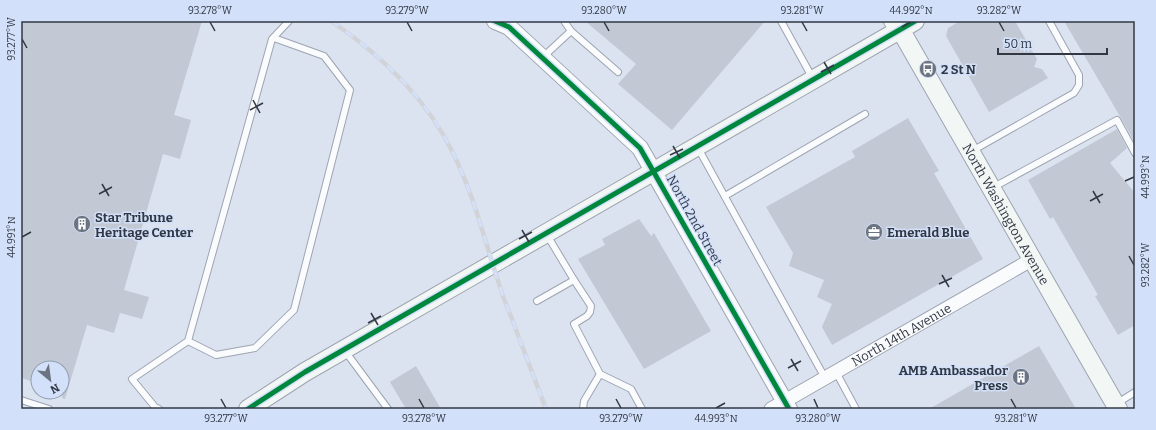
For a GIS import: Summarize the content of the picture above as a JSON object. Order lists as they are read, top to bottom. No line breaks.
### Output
{"streets":{"main road":["North Washington Avenue"],"street":["North 2nd Street","North 14th Avenue"]},"crossings":[["North Washington Avenue","North 14th Avenue"],["North 2nd Street","North 14th Avenue"]],"places":{"bus stop":["2 St N"],"building":["Star Tribune Heritage Center","AMB Ambassador Press"],"office":["Emerald Blue"]},"scale_bar":"50 m","north":"bottom right","coordinates":["93.278°W","93.279°W","93.280°W","93.281°W","44.992°N","93.282°W","93.277°W","44.993°N","44.991°N"]}
